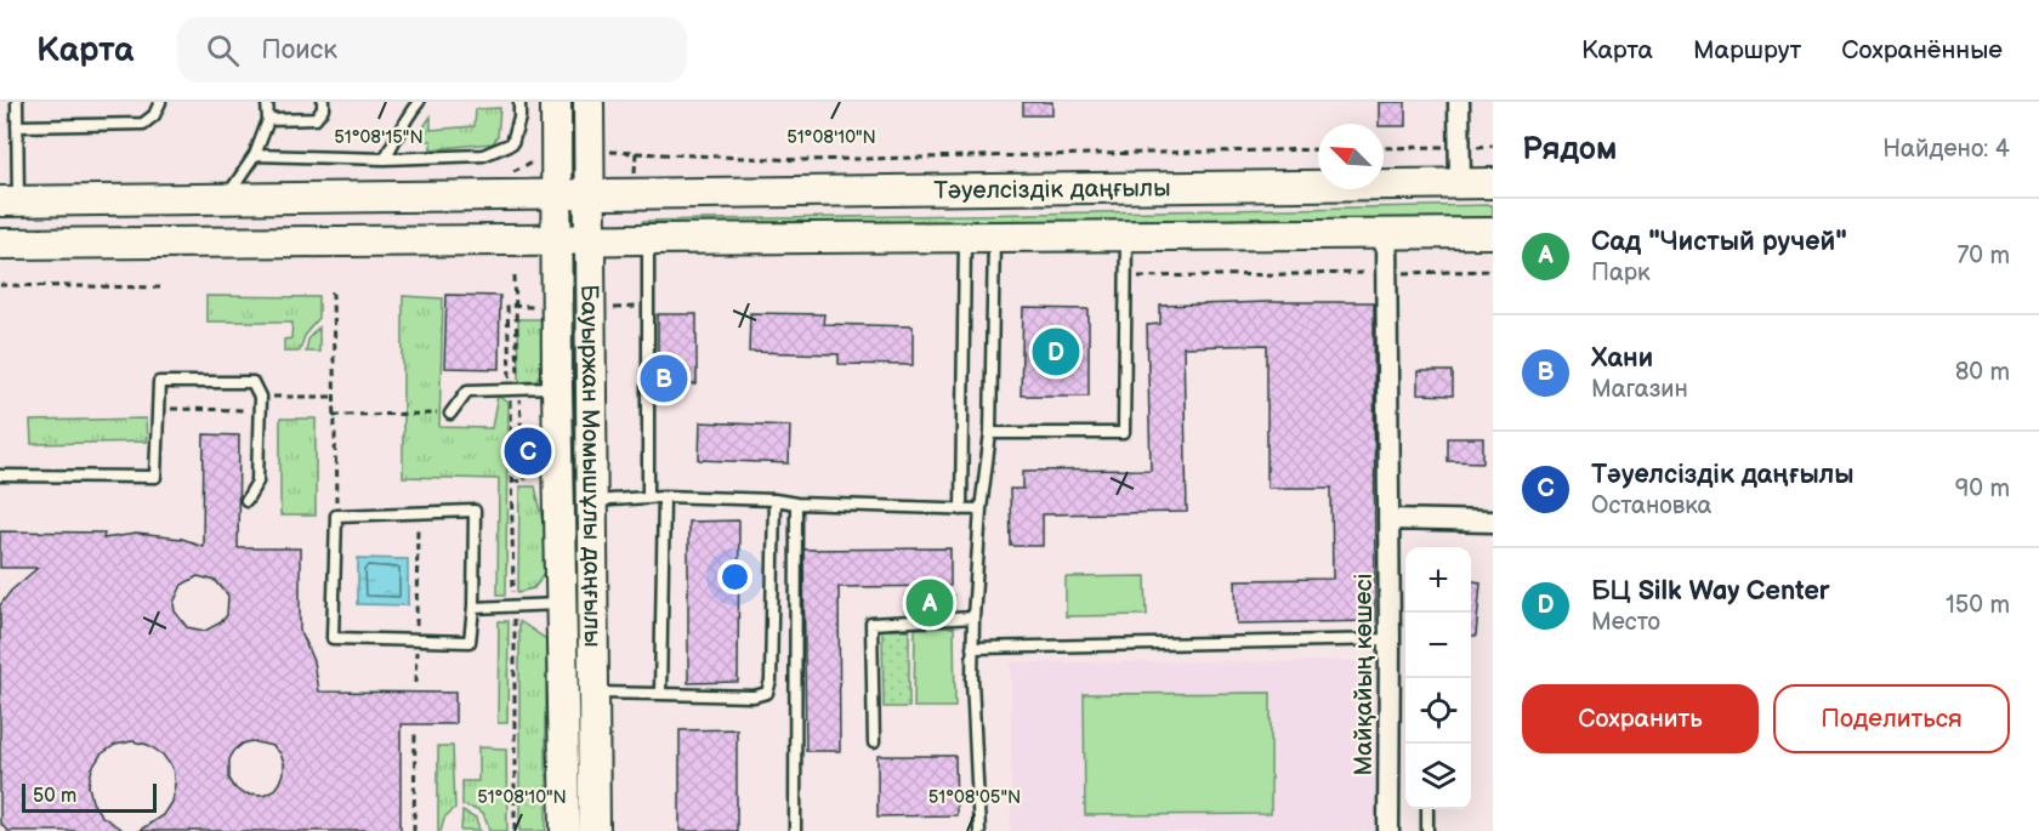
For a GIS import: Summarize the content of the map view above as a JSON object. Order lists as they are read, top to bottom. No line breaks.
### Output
{"streets":{"main road":["Тәуелсіздік даңғылы","Бауыржан Момышұлы даңғылы"],"street":["Майқайың көшесі"]},"crossings":[["Тәуелсіздік даңғылы","Бауыржан Момышұлы даңғылы"],["Тәуелсіздік даңғылы","Майқайың көшесі"]],"scale_bar":"50 m","north":"top left","page":{"header":"Карта","search":"Поиск","nav":["Карта","Маршрут","Сохранённые"],"heading":["Рядом","Найдено: 4"],"list":[{"mark":"A","name":"Сад \"Чистый ручей\"","note":"Парк","value":"70 m"},{"mark":"B","name":"Хани","note":"Магазин","value":"80 m"},{"mark":"C","name":"Тәуелсіздік даңғылы","note":"Остановка","value":"90 m"},{"mark":"D","name":"БЦ Silk Way Center","note":"Место","value":"150 m"}],"pins":["D","B","C","A"],"map_buttons":["+","−"],"buttons":["Сохранить","Поделиться"],"scale":"50 m"},"coordinates":["51°08'15\"N","51°08'10\"N","51°08'05\"N"]}
